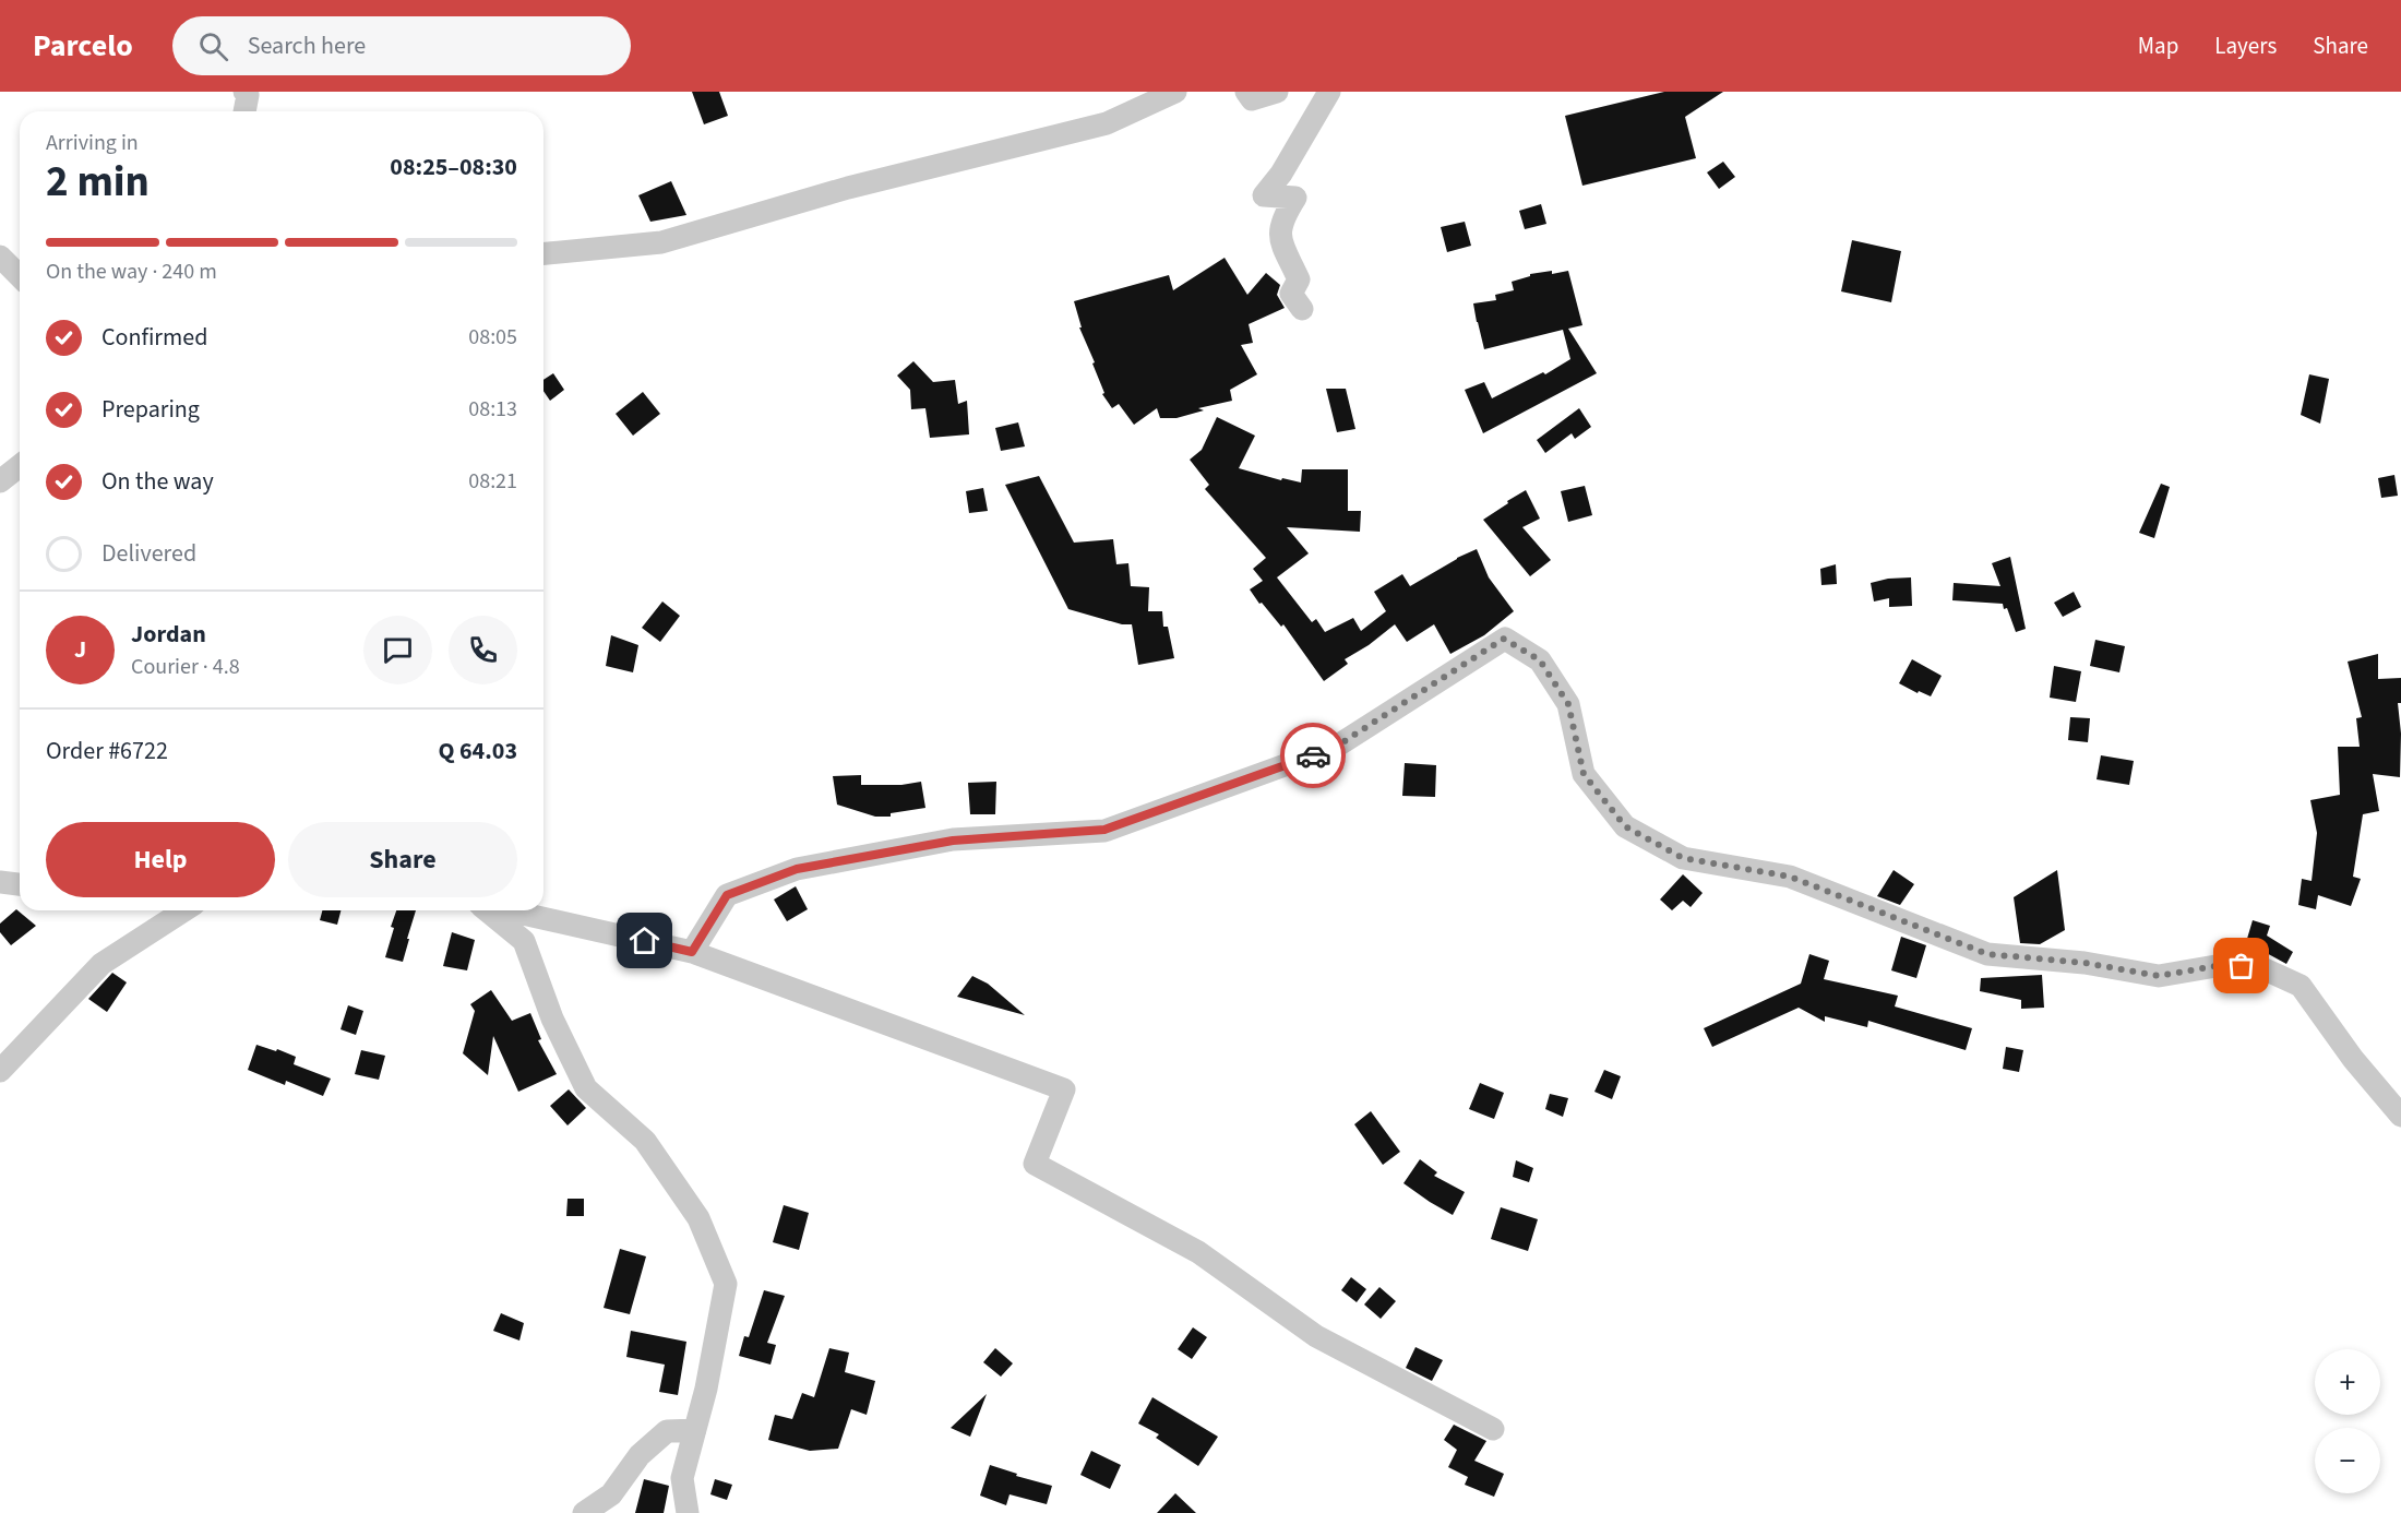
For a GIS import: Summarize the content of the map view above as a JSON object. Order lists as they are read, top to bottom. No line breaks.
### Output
{"page":{"header":"Parcelo","search":"Search here","nav":["Map","Layers","Share"],"heading":["2 min","Arriving in","08:25–08:30"],"panel":["Jordan","Courier · 4.8","Order #6722","Q 64.03"],"bar":"On the way · 240 m","list":[["Confirmed","08:05"],["Preparing","08:13"],["On the way","08:21"],"Delivered"],"round":"J","buttons":["Help","Share"],"map_buttons":["+","−"]}}
